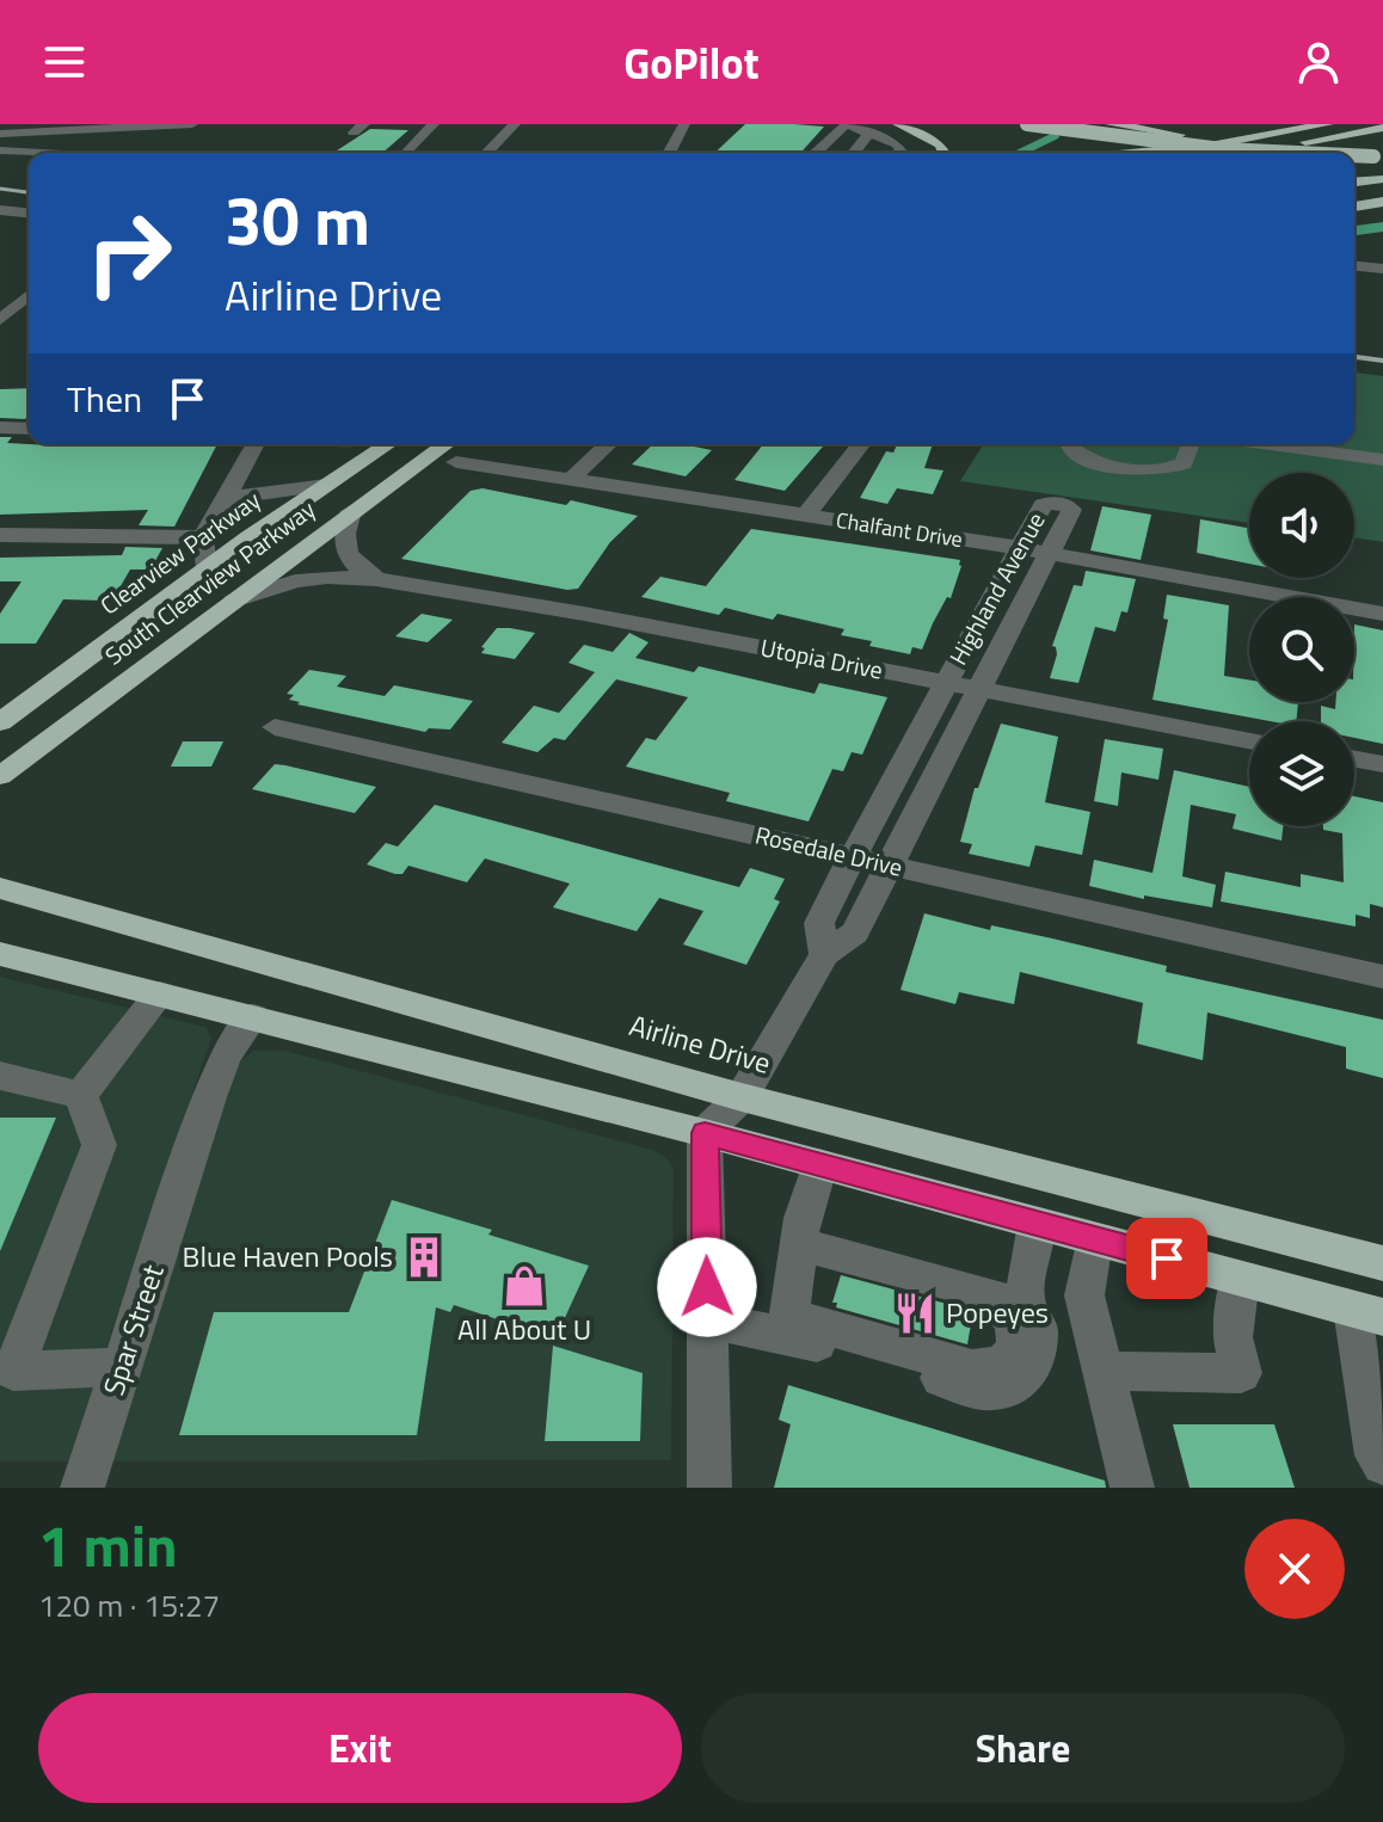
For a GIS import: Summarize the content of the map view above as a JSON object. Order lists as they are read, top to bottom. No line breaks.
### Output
{"streets":{"highway":["Clearview Parkway","South Clearview Parkway","Airline Drive"],"street":["Chalfant Drive","Highland Avenue","Utopia Drive","Rosedale Drive","Spar Street"]},"crossings":[["Chalfant Drive","Highland Avenue"],["South Clearview Parkway","Utopia Drive"],["Highland Avenue","Utopia Drive"],["Highland Avenue","Rosedale Drive"],["Highland Avenue","Airline Drive"]],"places":{"building":["Blue Haven Pools"],"shop":["All About U"],"restaurant":["Popeyes"]},"page":{"header":"GoPilot","turn":["30 m","Airline Drive"],"then":"Then","heading":["1 min","120 m · 15:27"],"buttons":["Exit","Share"]}}
